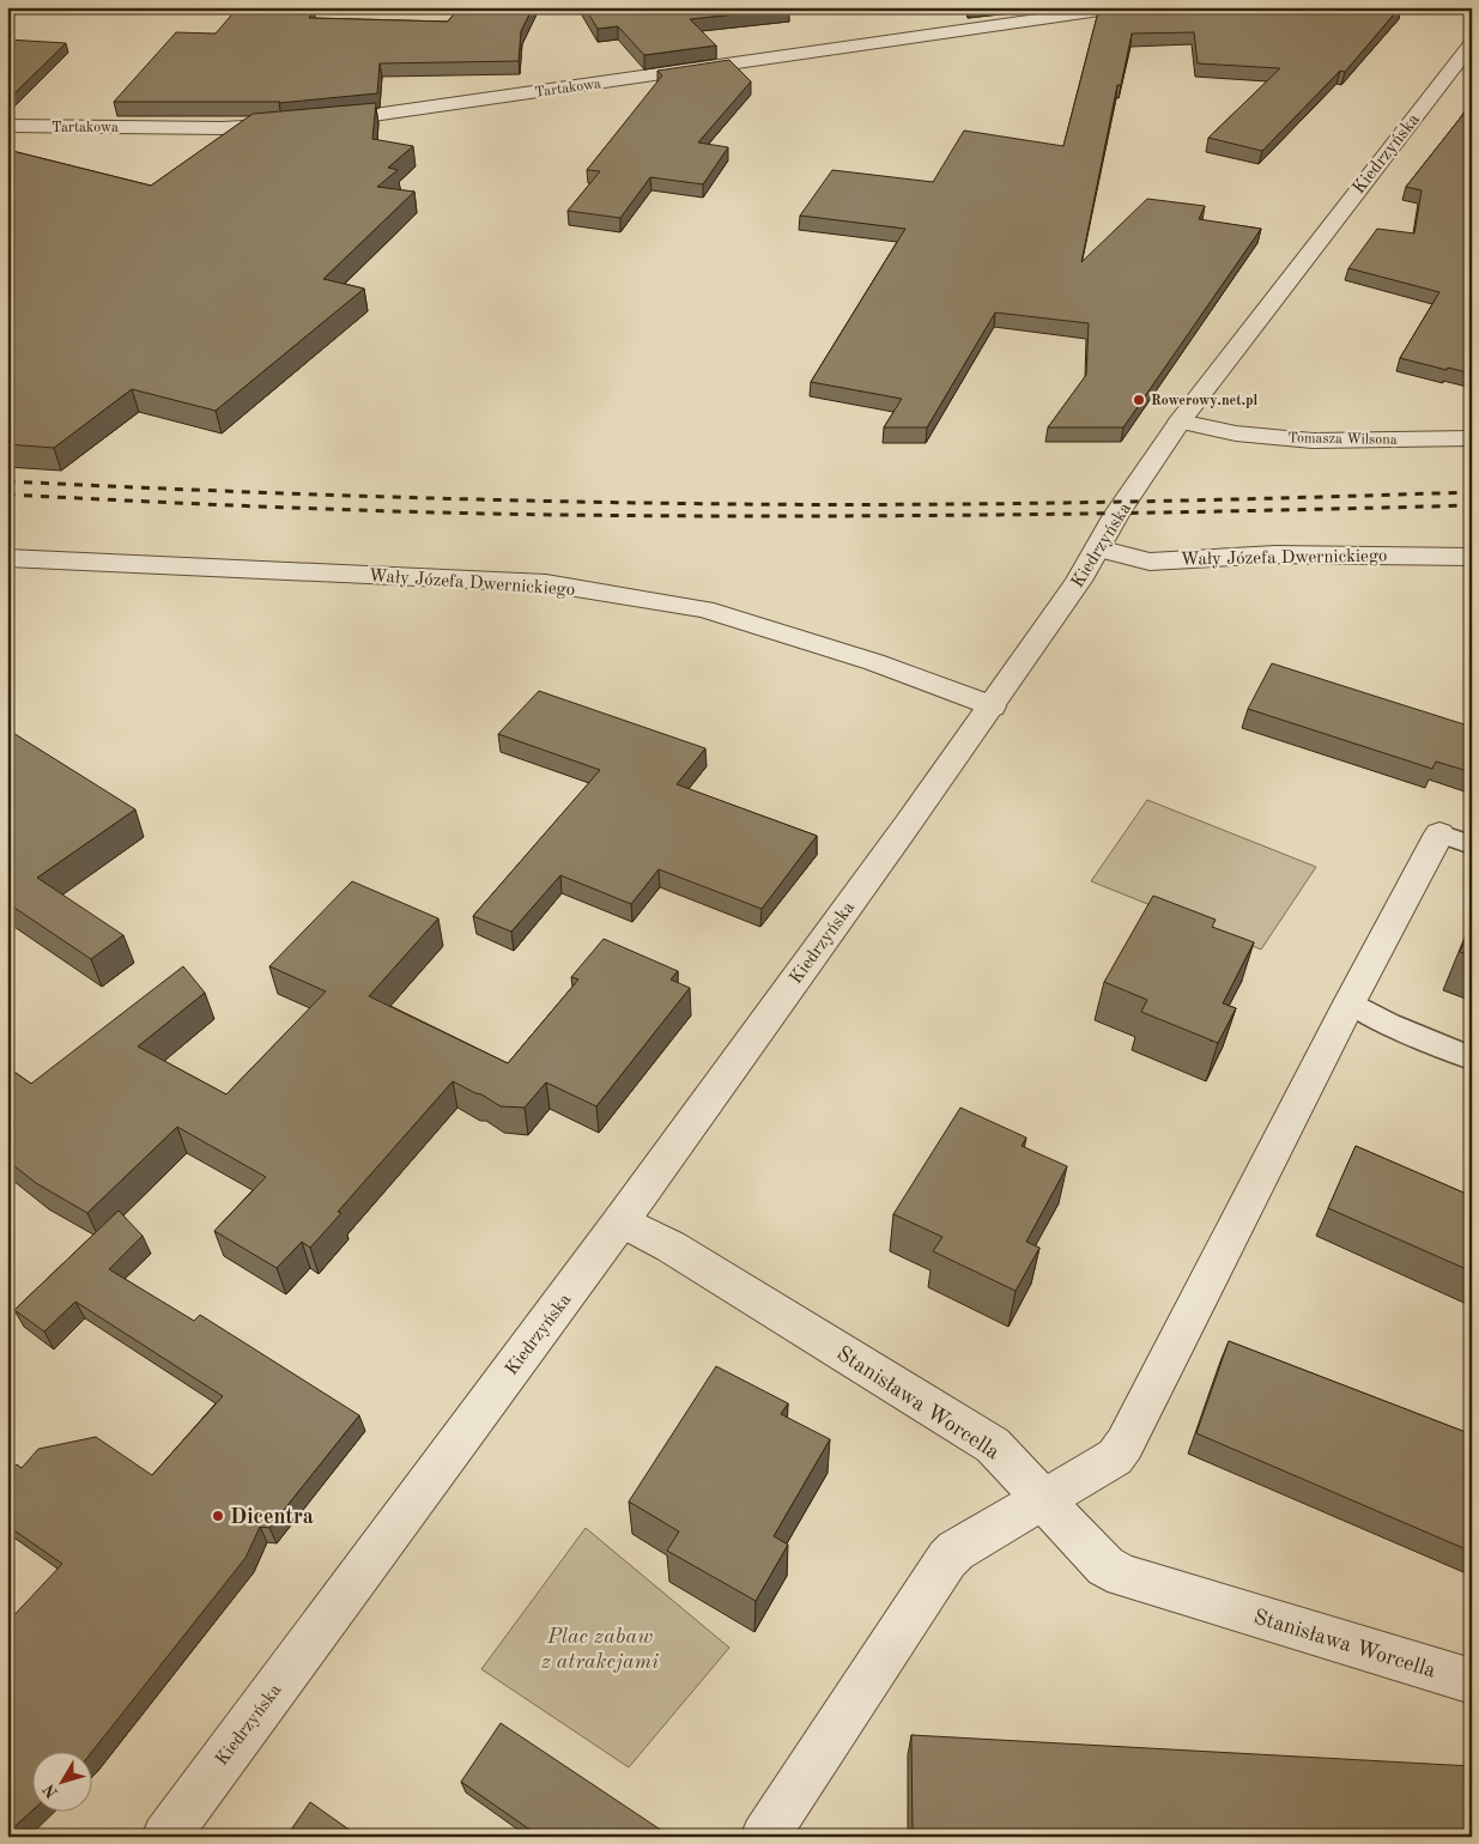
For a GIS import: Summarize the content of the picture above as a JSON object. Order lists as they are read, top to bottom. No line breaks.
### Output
{"streets":{"street":["Tartakowa","Kiedrzyńska","Tomasza Wilsona","Wały Józefa Dwernickiego","Stanisława Worcella"]},"crossings":[["Kiedrzyńska","Tomasza Wilsona"],["Kiedrzyńska","Wały Józefa Dwernickiego"],["Kiedrzyńska","Stanisława Worcella"]],"parks":["Plac zabaw z atrakcjami"],"places":["Rowerowy.net.pl","Dicentra"],"north":"bottom left"}
